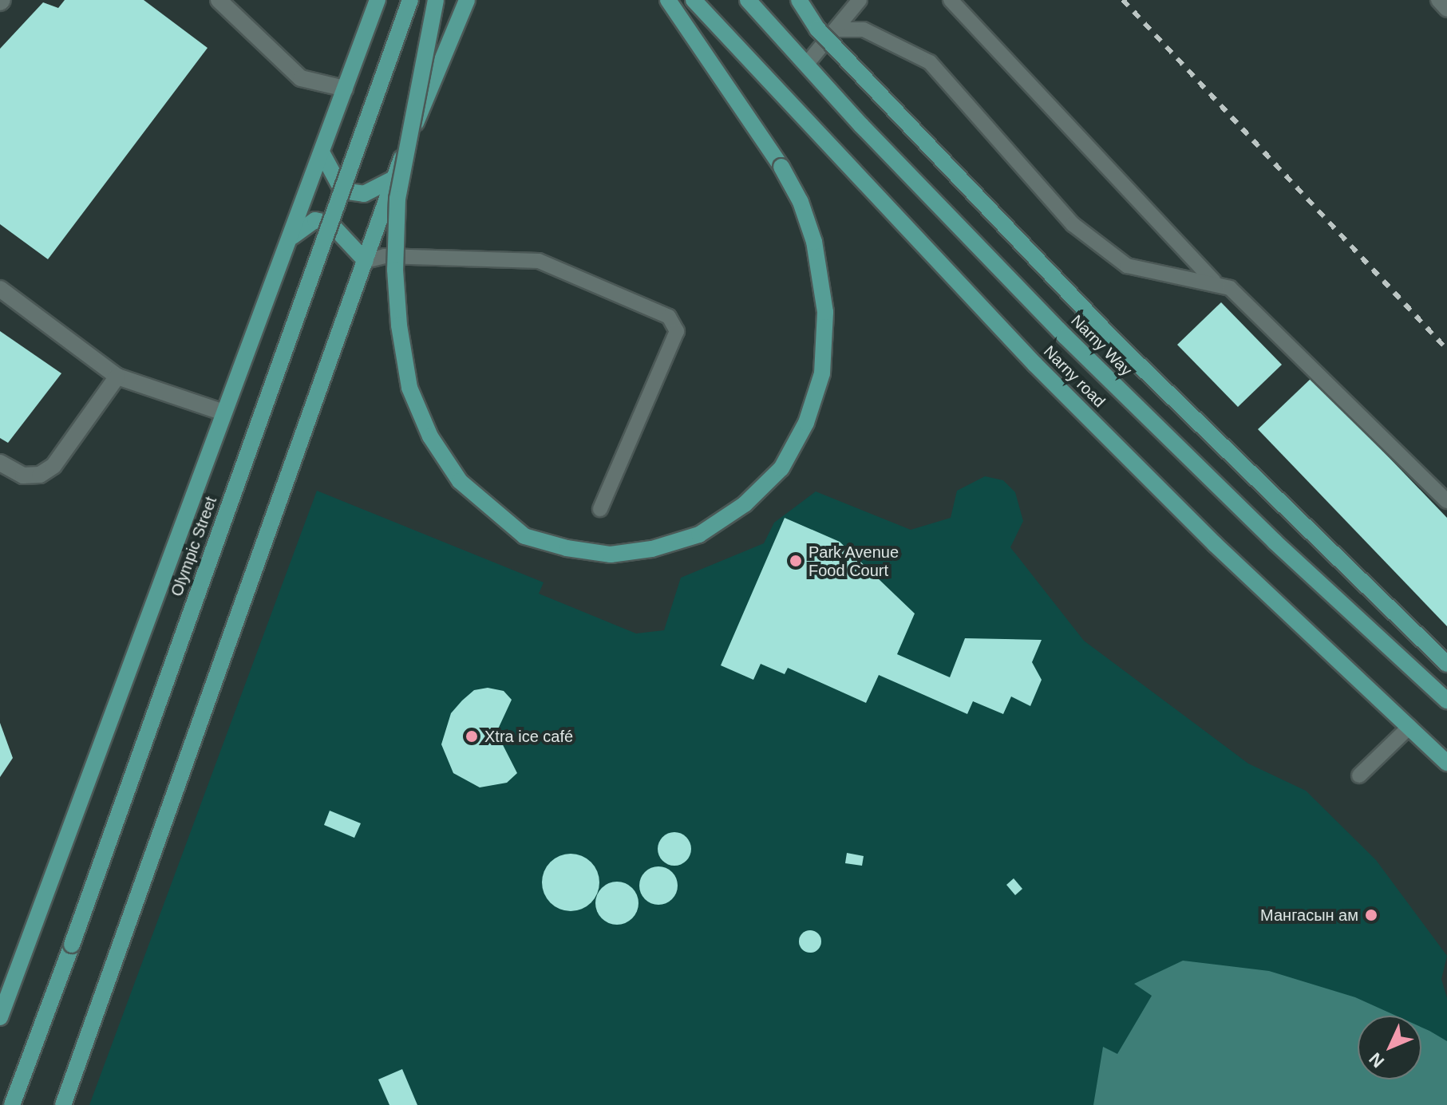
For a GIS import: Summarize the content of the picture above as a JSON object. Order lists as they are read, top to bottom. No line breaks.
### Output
{"streets":{"main road":["Narny Way","Narny road","Olympic Street"]},"places":["Park Avenue Food Court","Xtra ice café","Мангасын ам"],"north":"bottom left"}
